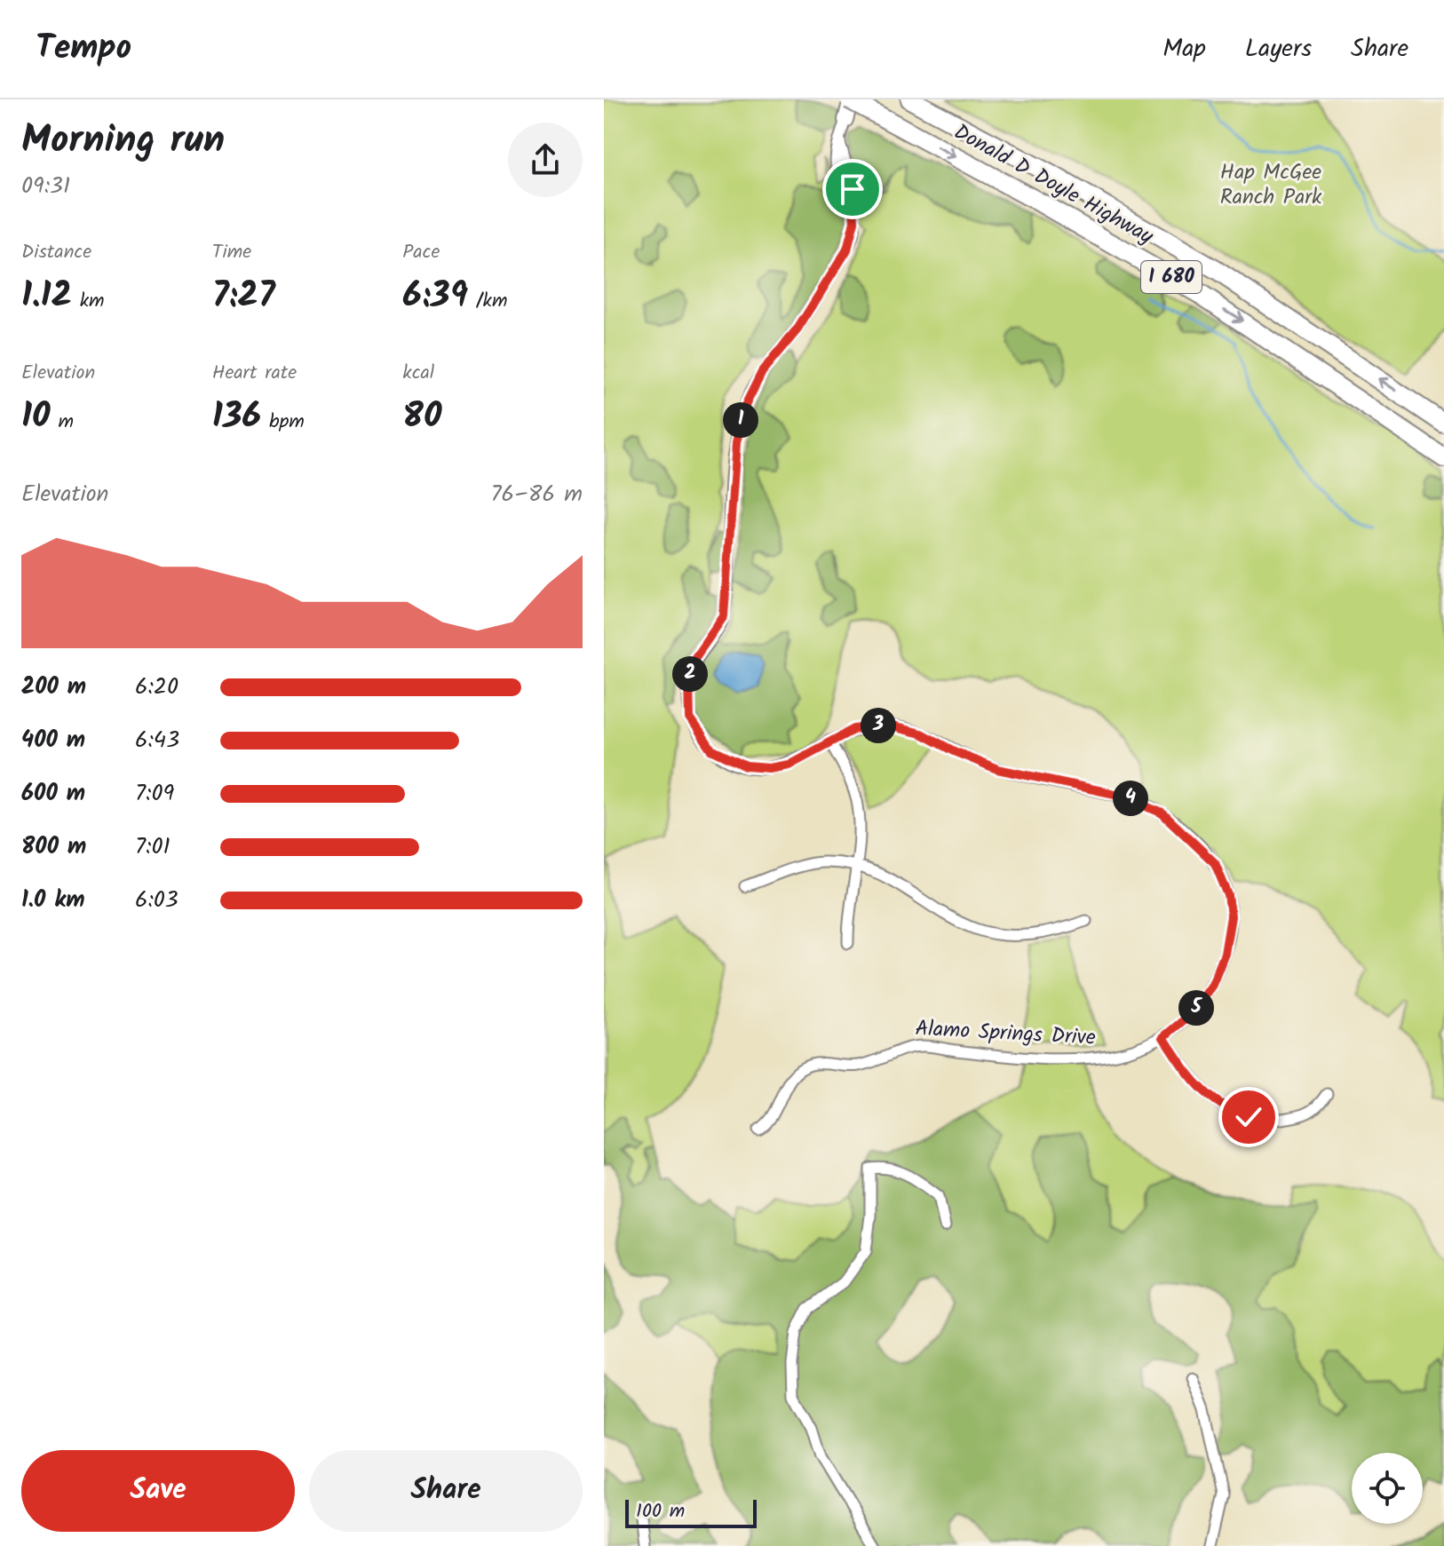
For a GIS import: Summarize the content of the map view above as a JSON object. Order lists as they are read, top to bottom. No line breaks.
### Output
{"streets":{"highway":["Donald D Doyle Highway","I 680"],"street":["Alamo Springs Drive"]},"parks":["Hap McGee Ranch Park"],"scale_bar":"100 m","page":{"header":"Tempo","nav":["Map","Layers","Share"],"heading":["Morning run","09:31"],"stats":[["Distance","1.12 km"],["Time","7:27"],["Pace","6:39 /km"],["Elevation","10 m"],["Heart rate","136 bpm"],["kcal","80"]],"pins":["1","2","3","4","5"],"chart":["Elevation","76–86 m"],"list":[{"name":"200 m","note":"6:20"},{"name":"400 m","note":"6:43"},{"name":"600 m","note":"7:09"},{"name":"800 m","note":"7:01"},{"name":"1.0 km","note":"6:03"}],"buttons":["Save","Share"],"scale":"100 m"}}
